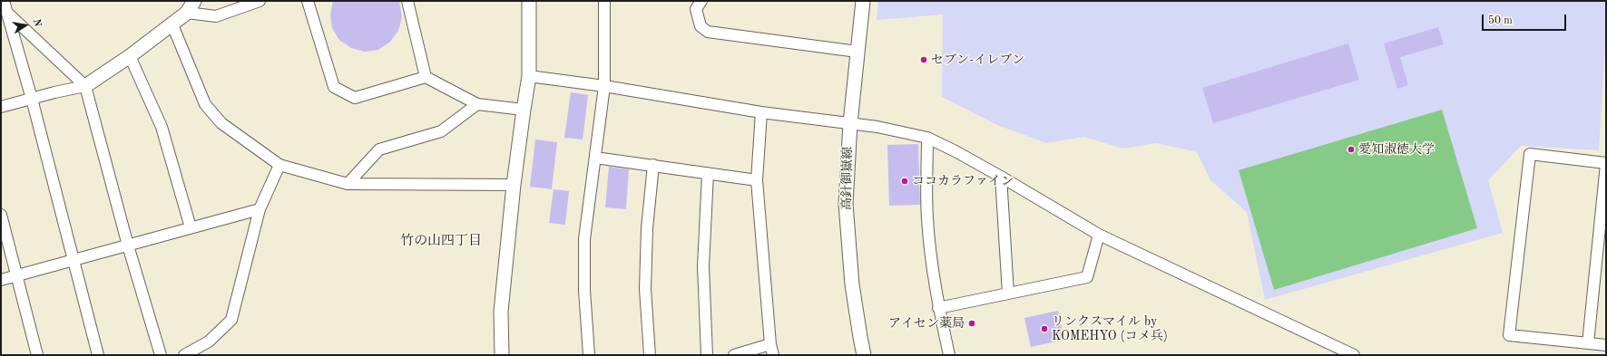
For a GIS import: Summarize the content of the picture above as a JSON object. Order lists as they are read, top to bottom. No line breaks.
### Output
{"streets":{"street":["高針御嶽線"]},"districts":["竹の山四丁目"],"places":["セブン-イレブン","愛知淑徳大学","ココカラファイン","アイセン薬局","リンクスマイル by KOMEHYO (コメ兵)"],"scale_bar":"50 m","north":"right"}
